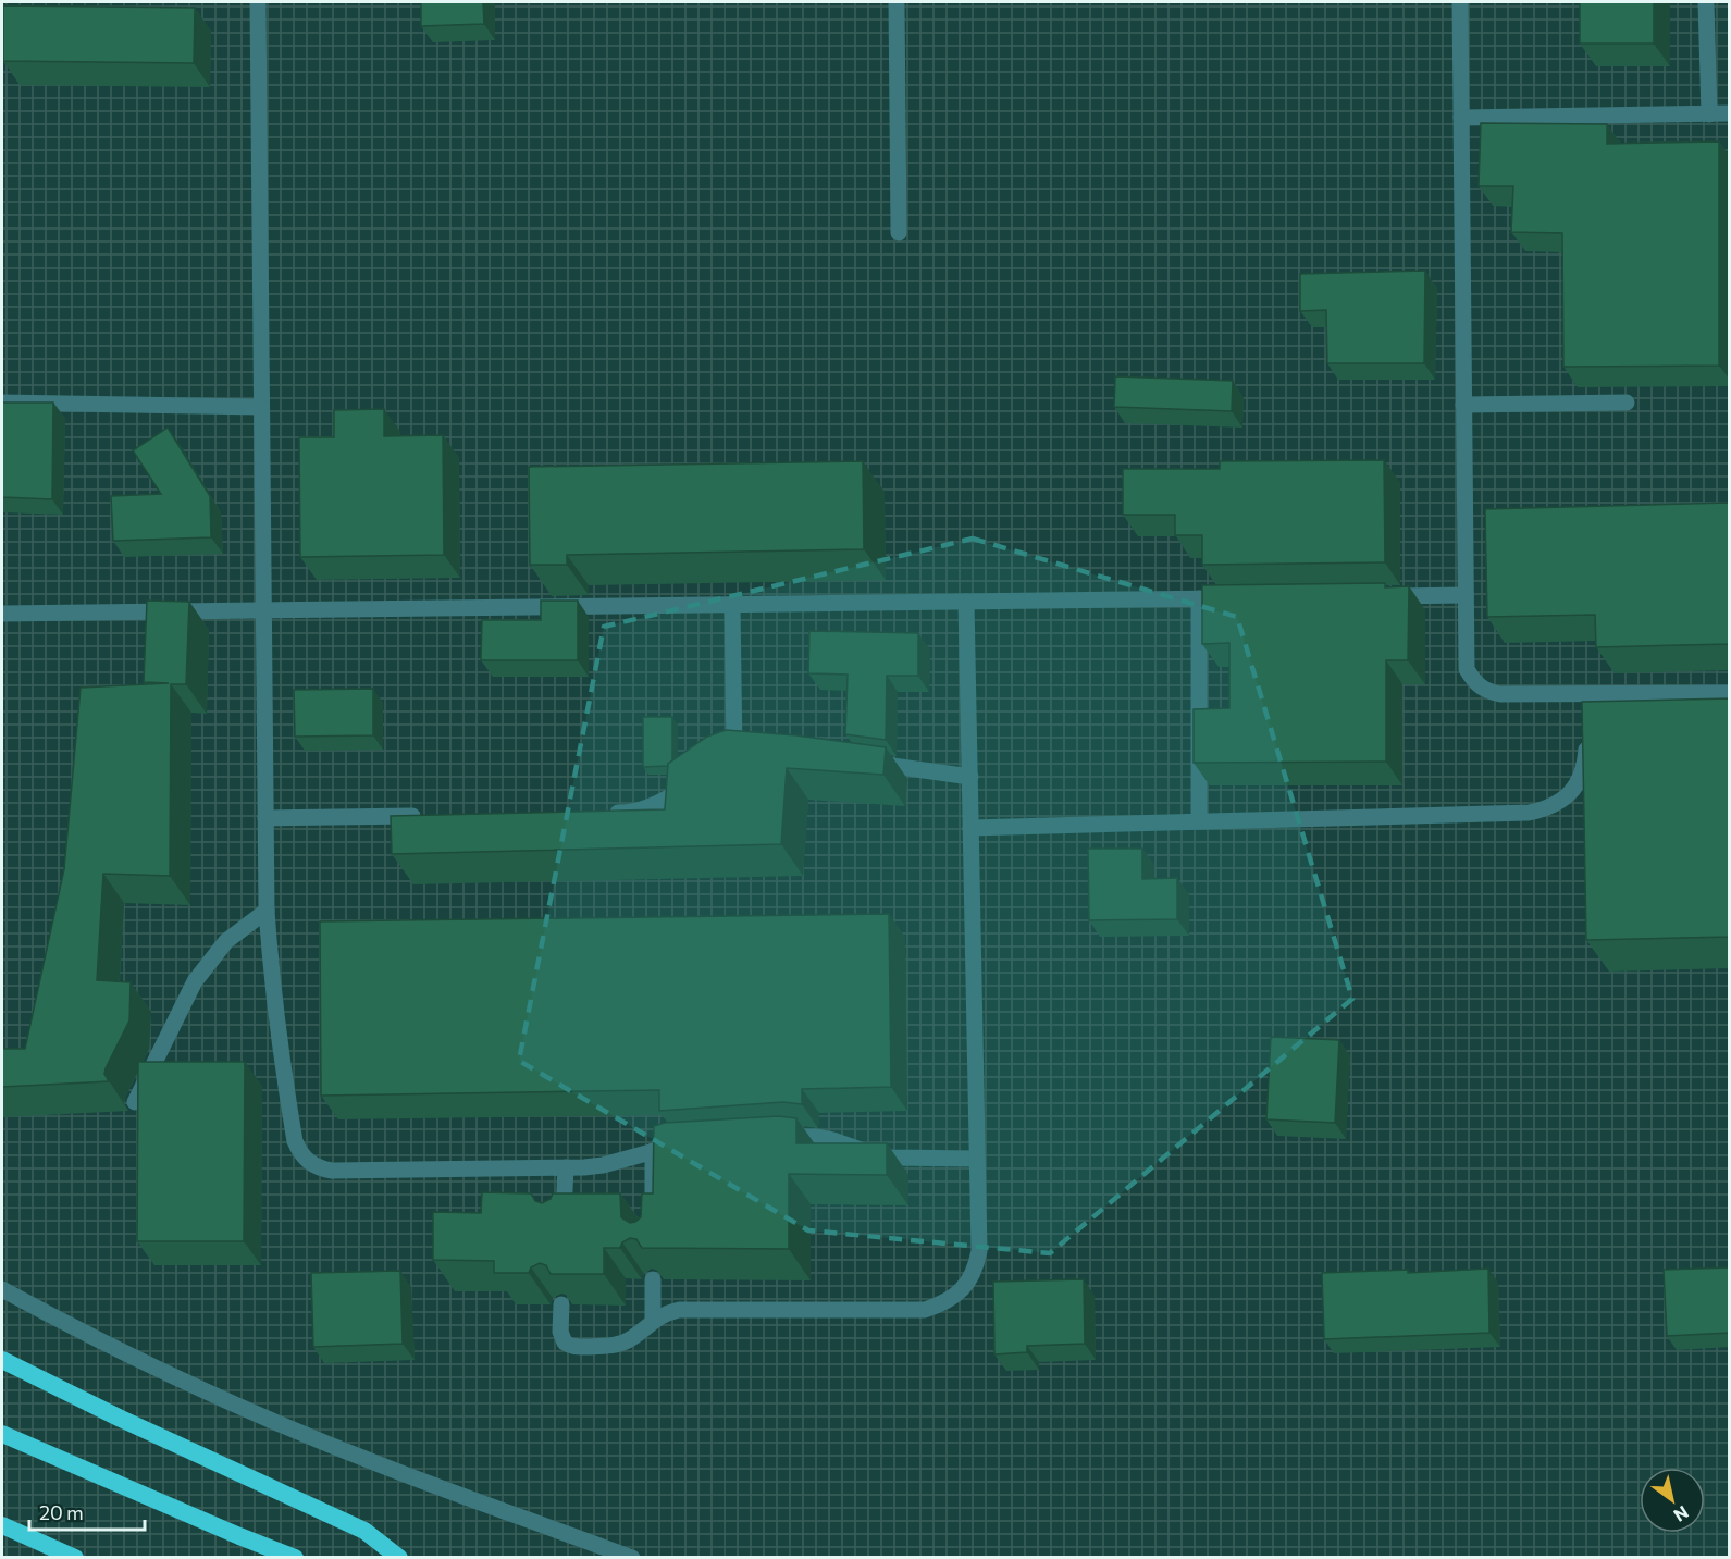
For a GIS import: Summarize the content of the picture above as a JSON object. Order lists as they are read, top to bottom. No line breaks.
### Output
{"scale_bar":"20 m","north":"bottom right"}
